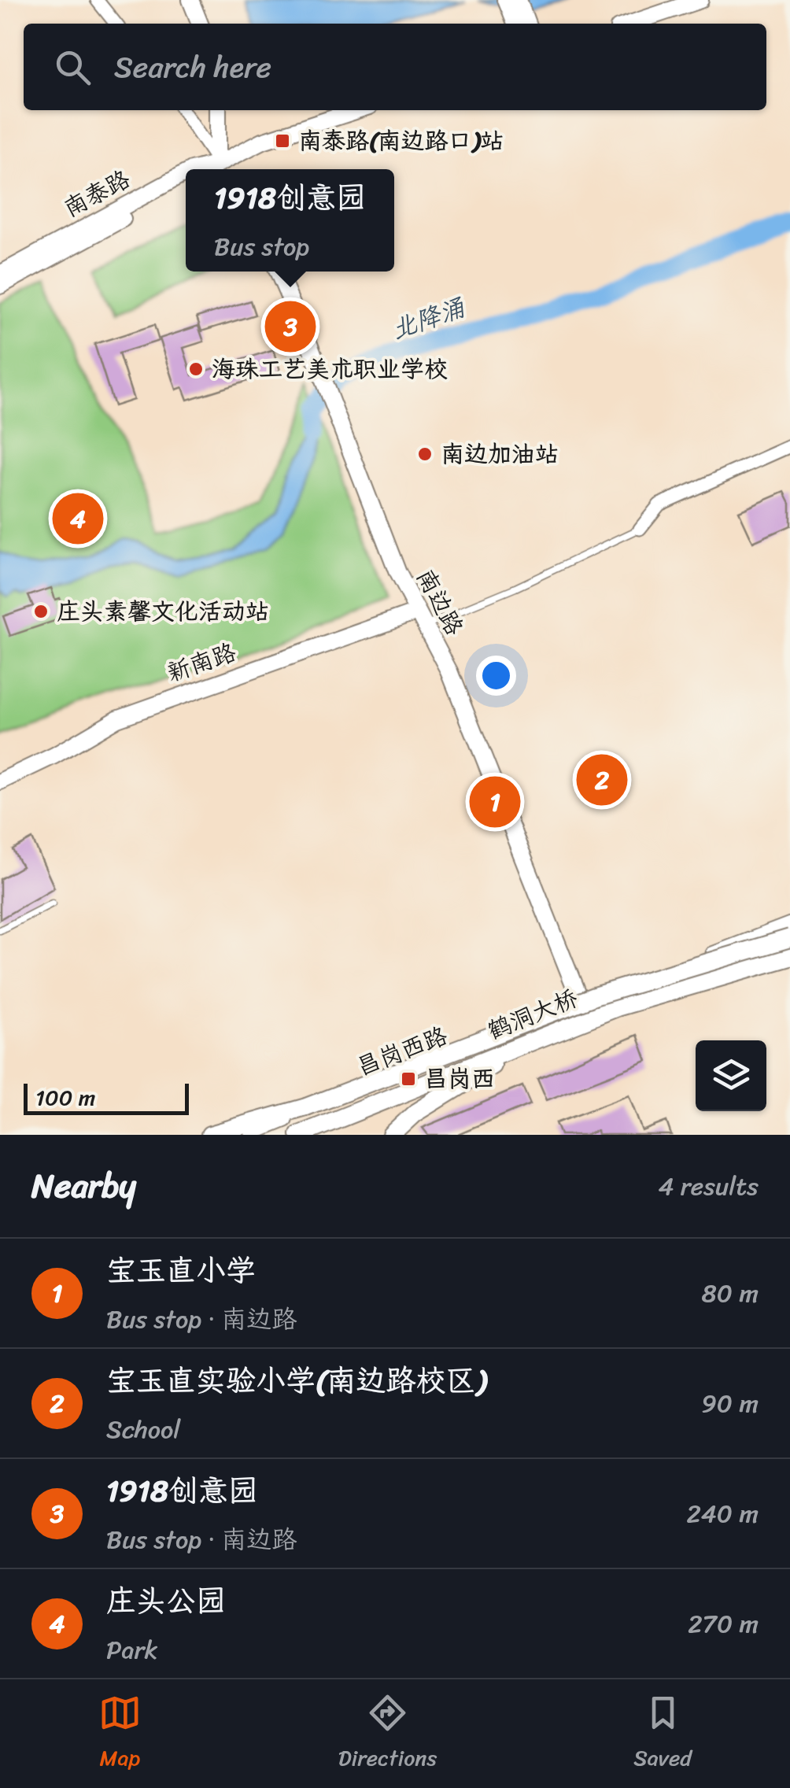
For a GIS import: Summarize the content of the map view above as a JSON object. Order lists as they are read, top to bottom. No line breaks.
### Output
{"streets":{"main road":["鹤洞大桥"],"street":["南泰路","南边路","新南路","昌岗西路"]},"crossings":[["南边路","新南路"],["南边路","昌岗西路"]],"water":["北降涌"],"places":{"transit":["南泰路(南边路口)站","昌岗西"],"other":["海珠工艺美术职业学校","南边加油站","庄头素馨文化活动站"]},"scale_bar":"100 m","page":{"search":"Search here","popup":["1918创意园","Bus stop"],"pins":["3","4","2","1"],"scale":"100 m","heading":["Nearby","4 results"],"list":[{"mark":"1","name":"宝玉直小学","note":"Bus stop · 南边路","value":"80 m"},{"mark":"2","name":"宝玉直实验小学(南边路校区)","note":"School","value":"90 m"},{"mark":"3","name":"1918创意园","note":"Bus stop · 南边路","value":"240 m"},{"mark":"4","name":"庄头公园","note":"Park","value":"270 m"}],"nav":["Map","Directions","Saved"]}}
